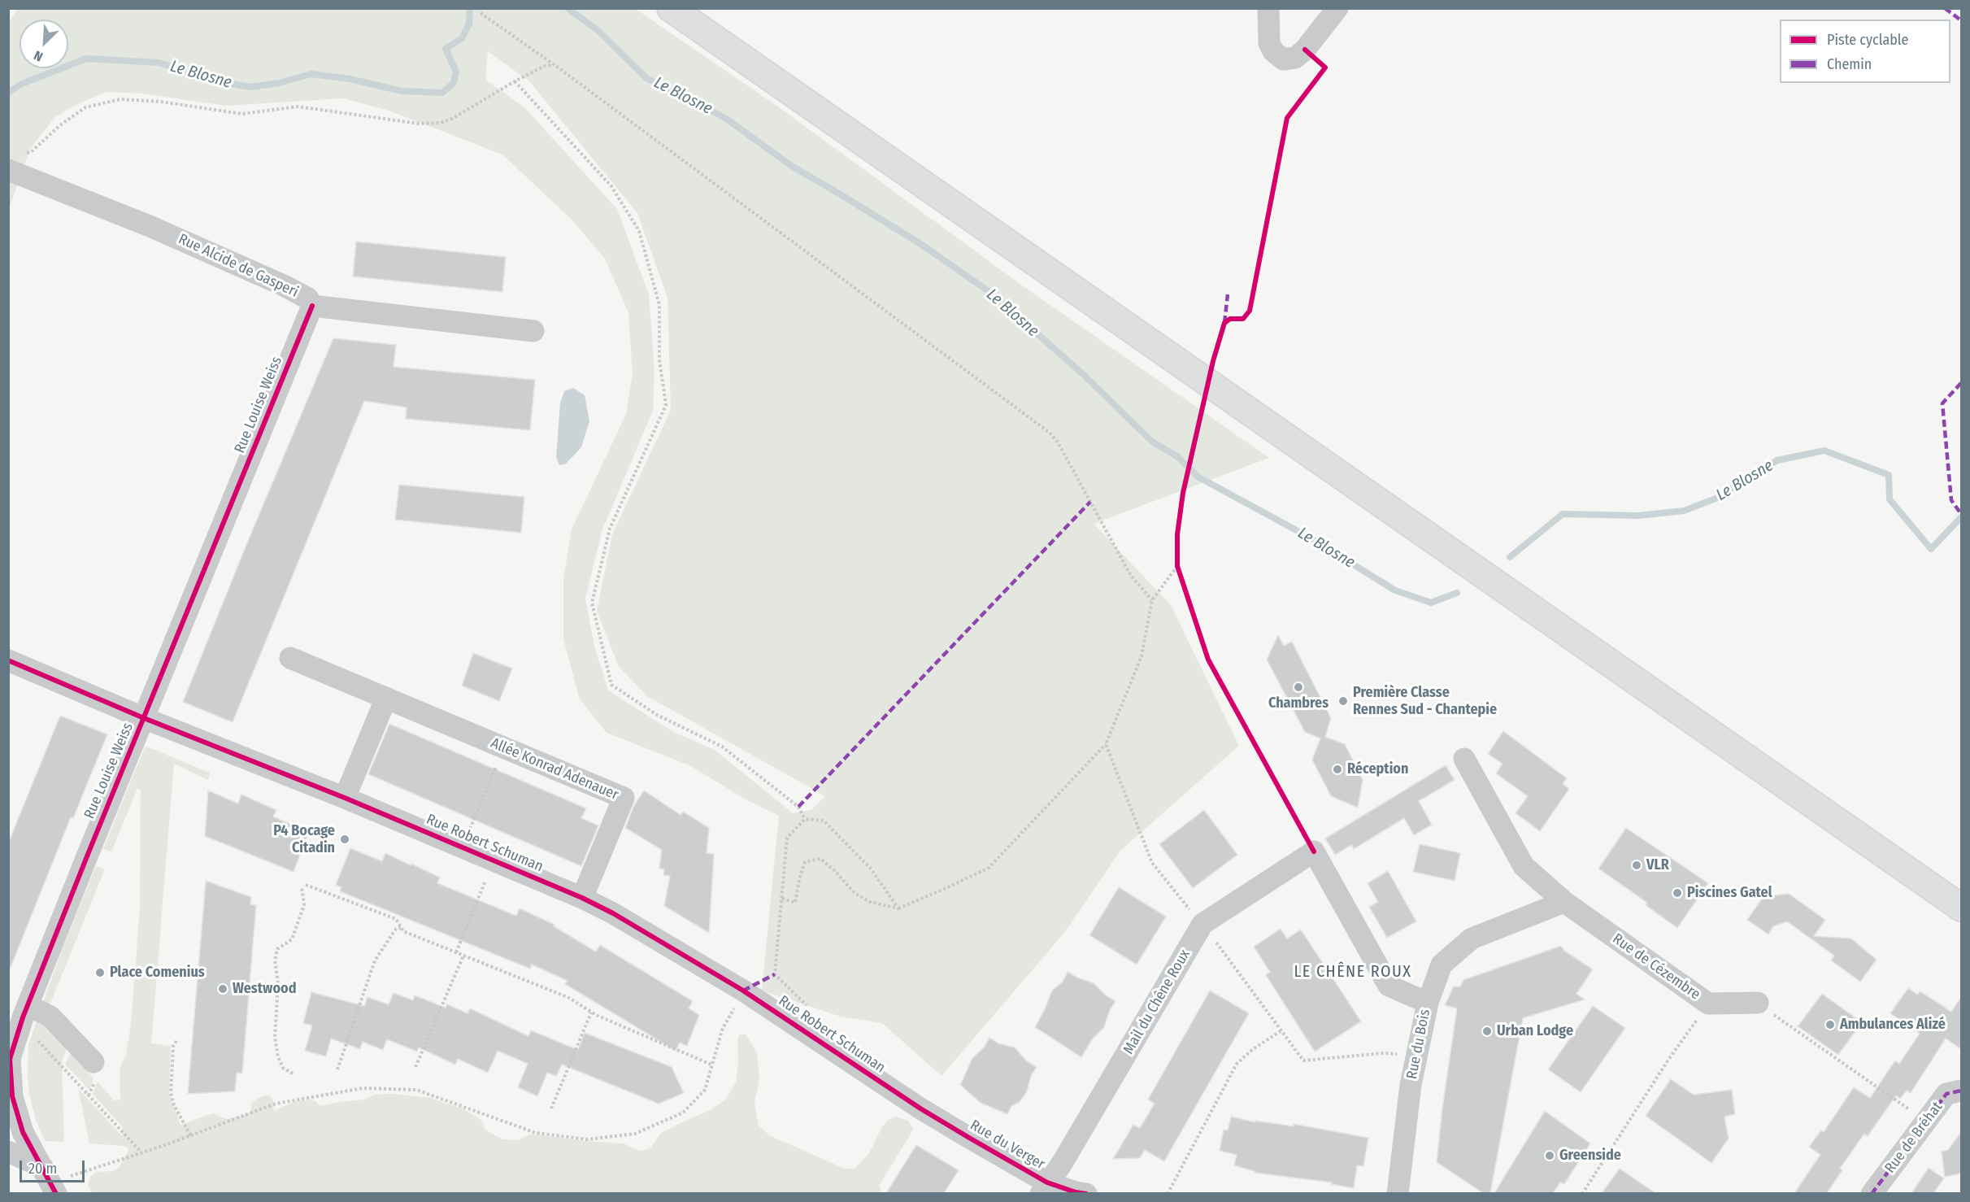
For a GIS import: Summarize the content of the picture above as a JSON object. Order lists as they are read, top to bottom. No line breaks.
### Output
{"streets":{"street":["Rue Alcide de Gasperi","Rue Louise Weiss","Allée Konrad Adenauer","Rue Robert Schuman","Rue de Cézembre","Mail du Chêne Roux","Rue du Bois","Rue de Bréhat","Rue du Verger"]},"crossings":[["Rue Alcide de Gasperi","Rue Louise Weiss"],["Rue Louise Weiss","Rue Robert Schuman"],["Allée Konrad Adenauer","Rue Robert Schuman"],["Rue Robert Schuman","Rue du Verger"],["Mail du Chêne Roux","Rue du Bois"],["Mail du Chêne Roux","Rue du Verger"]],"districts":["LE CHÊNE ROUX"],"water":["Le Blosne"],"places":["Chambres","Première Classe Rennes Sud - Chantepie","Réception","P4 Bocage Citadin","VLR","Piscines Gatel","Place Comenius","Westwood","Ambulances Alizé","Urban Lodge","Greenside"],"legend":["Piste cyclable","Chemin"],"scale_bar":"20 m","north":"bottom left"}
